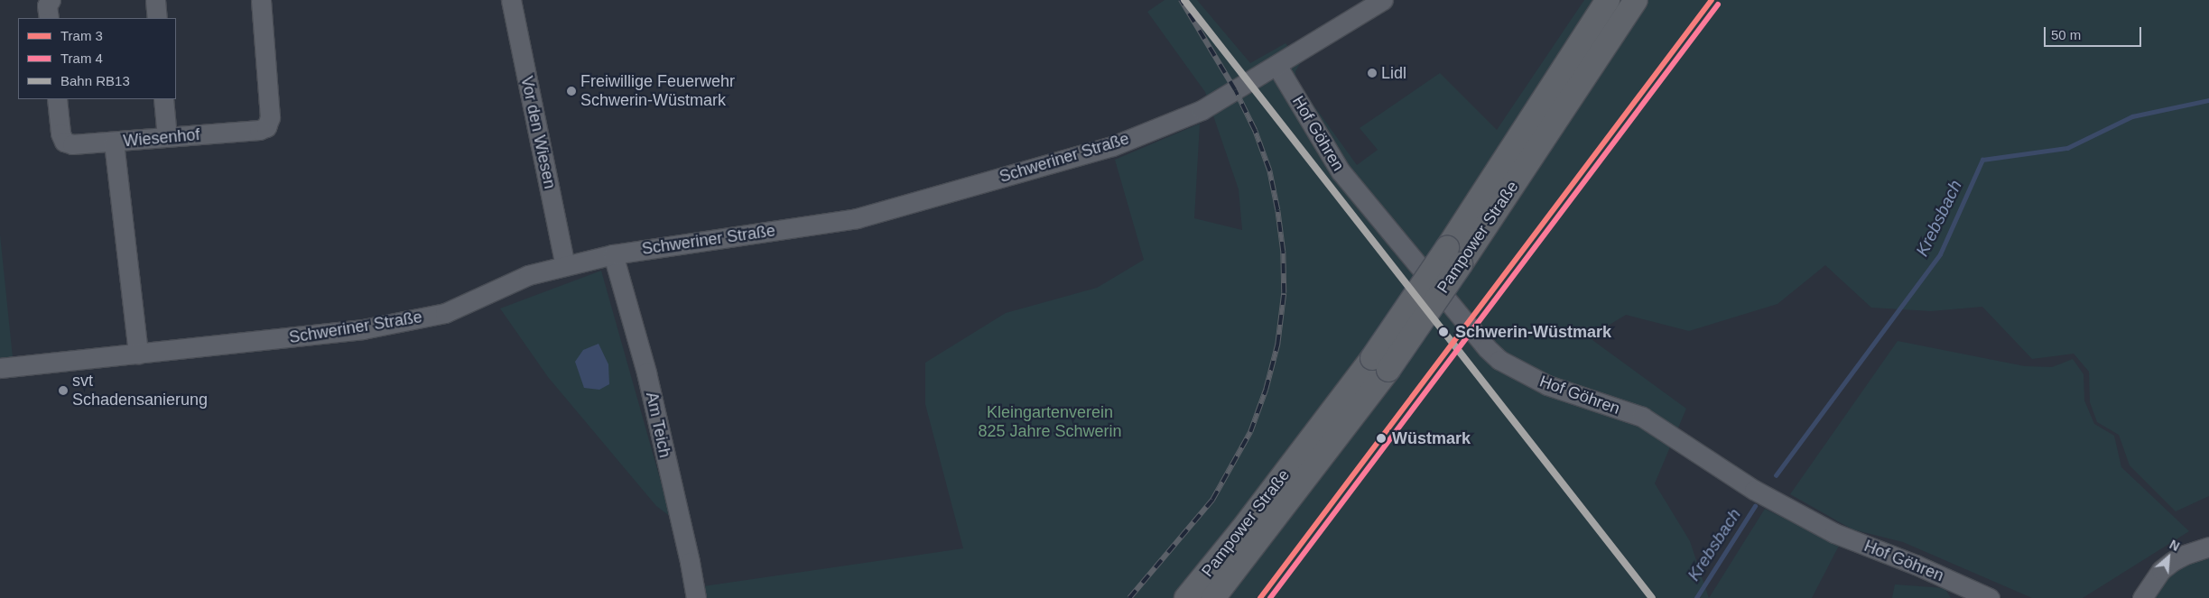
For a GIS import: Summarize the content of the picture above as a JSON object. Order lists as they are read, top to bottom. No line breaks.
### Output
{"streets":{"main road":["Pampower Straße"],"street":["Vor den Wiesen","Hof Göhren","Wiesenhof","Schweriner Straße","Am Teich"]},"crossings":[["Vor den Wiesen","Schweriner Straße"],["Hof Göhren","Schweriner Straße"],["Wiesenhof","Schweriner Straße"],["Schweriner Straße","Am Teich"]],"water":["Krebsbach"],"parks":["Kleingartenverein 825 Jahre Schwerin"],"places":["Lidl","Freiwillige Feuerwehr Schwerin-Wüstmark","Schwerin-Wüstmark","svt Schadensanierung","Wüstmark"],"lines":["tram line 3","rail line RB13","tram line 4"],"legend":["Tram 3","Tram 4","Bahn RB13"],"scale_bar":"50 m","north":"top right"}
